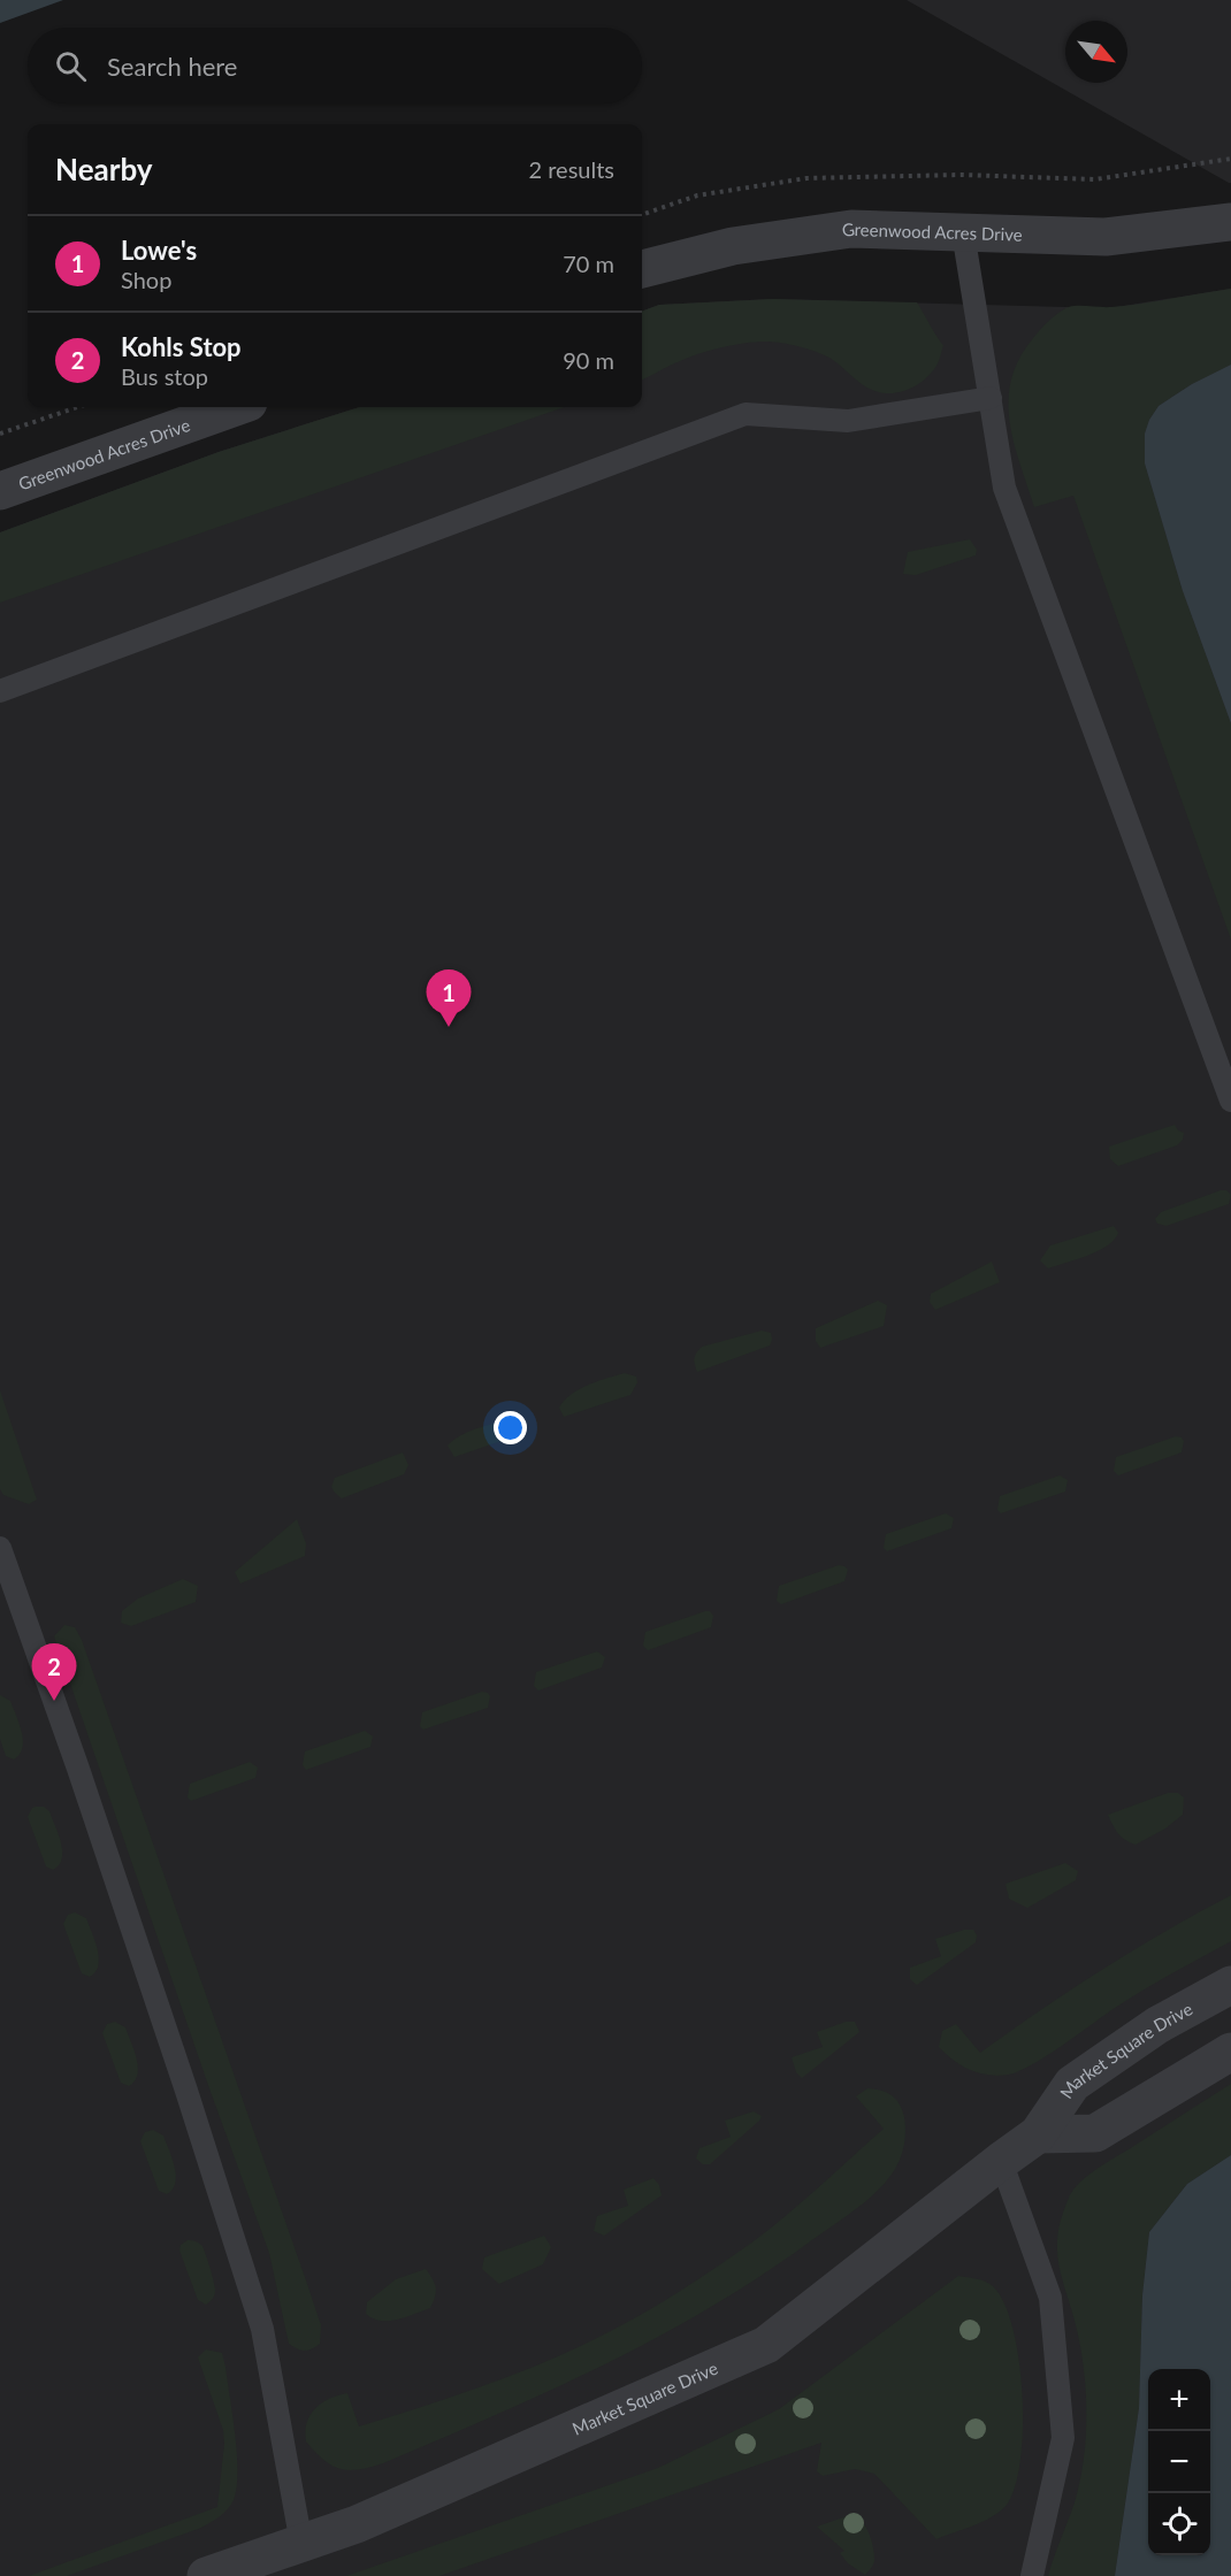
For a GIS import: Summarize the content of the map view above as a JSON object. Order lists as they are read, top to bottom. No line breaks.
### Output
{"streets":{"street":["Greenwood Acres Drive","Market Square Drive"]},"north":"bottom right","page":{"search":"Search here","heading":["Nearby","2 results"],"list":[{"mark":"1","name":"Lowe's","note":"Shop","value":"70 m"},{"mark":"2","name":"Kohls Stop","note":"Bus stop","value":"90 m"}],"pins":["1","2"],"map_buttons":["+","−"]}}
